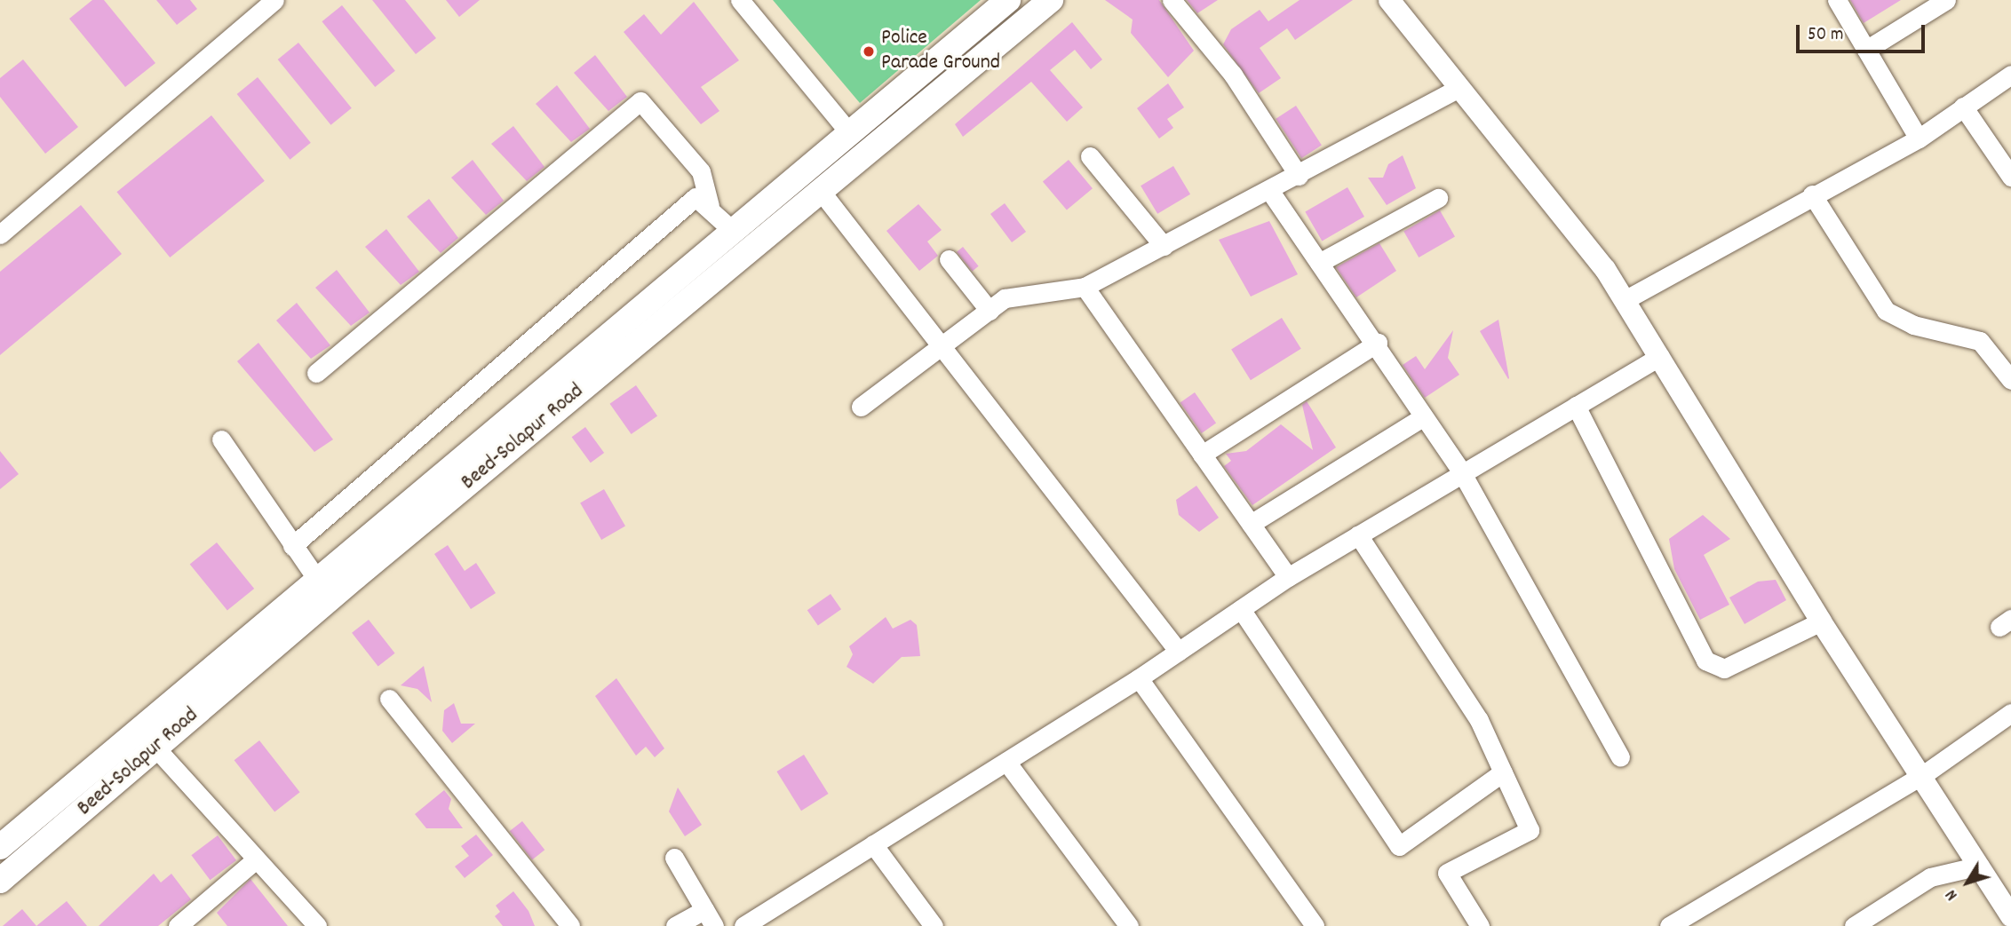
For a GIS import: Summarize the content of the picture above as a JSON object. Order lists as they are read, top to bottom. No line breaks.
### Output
{"streets":{"main road":["Beed-Solapur Road"]},"places":["Police Parade Ground"],"scale_bar":"50 m","north":"bottom left"}
